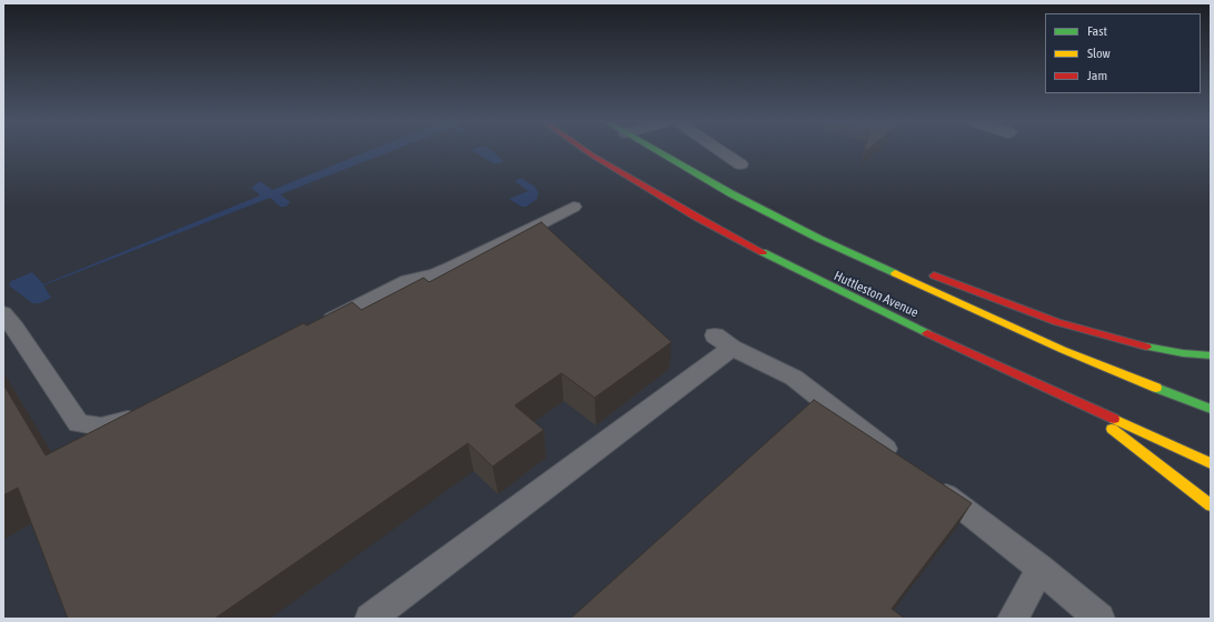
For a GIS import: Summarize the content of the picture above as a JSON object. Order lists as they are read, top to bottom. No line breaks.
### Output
{"streets":{"highway":["Huttleston Avenue"]},"legend":["Fast","Slow","Jam"]}
